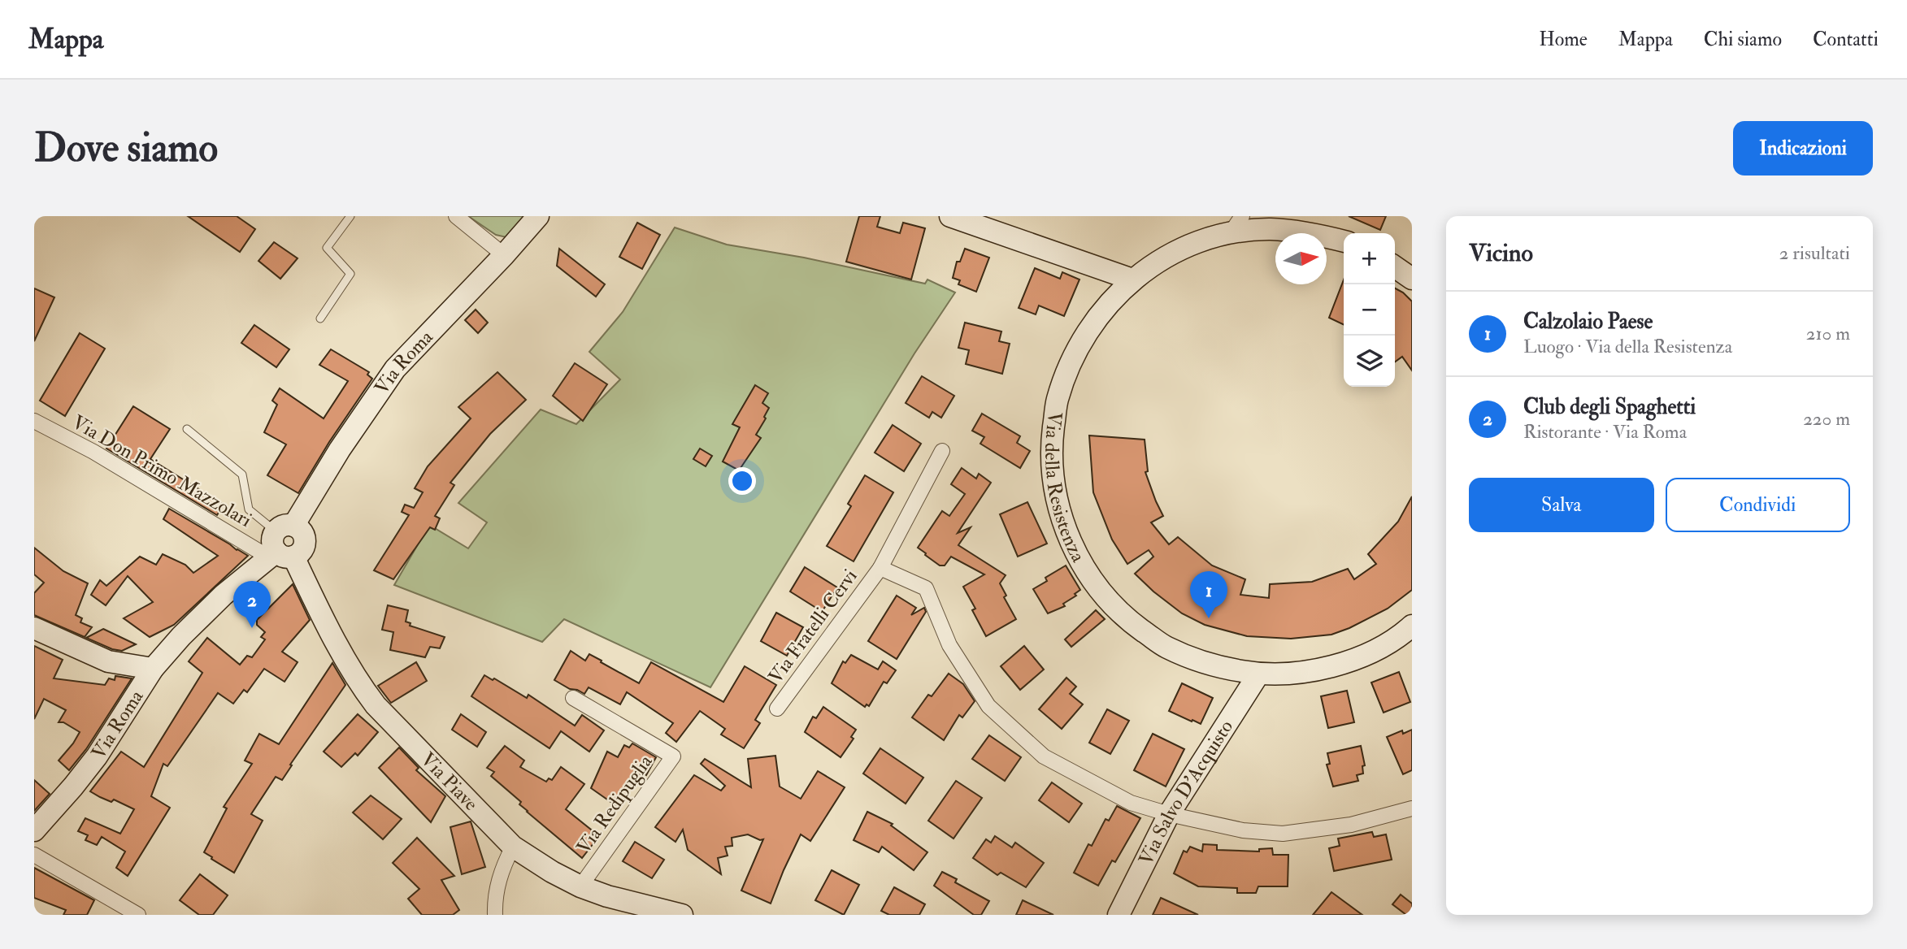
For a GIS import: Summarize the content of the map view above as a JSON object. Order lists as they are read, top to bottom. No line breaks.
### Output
{"streets":{"street":["Via Roma","Via Don Primo Mazzolari","Via della Resistenza","Via Fratelli Cervi","Via Piave","Via Salvo D'Acquisto","Via Redipuglia"]},"crossings":[["Via Roma","Via Don Primo Mazzolari"],["Via Roma","Via Piave"],["Via Don Primo Mazzolari","Via Piave"],["Via della Resistenza","Via Salvo D'Acquisto"],["Via Fratelli Cervi","Via Salvo D'Acquisto"],["Via Piave","Via Redipuglia"]],"north":"right","page":{"header":"Mappa","nav":["Home","Mappa","Chi siamo","Contatti"],"buttons":["Indicazioni",["Salva","Condividi"]],"title":"Dove siamo","heading":["Vicino","2 risultati"],"map_buttons":["+","−"],"list":[{"mark":"1","name":"Calzolaio Paese","note":"Luogo · Via della Resistenza","value":"210 m"},{"mark":"2","name":"Club degli Spaghetti","note":"Ristorante · Via Roma","value":"220 m"}],"pins":["1","2"]}}
